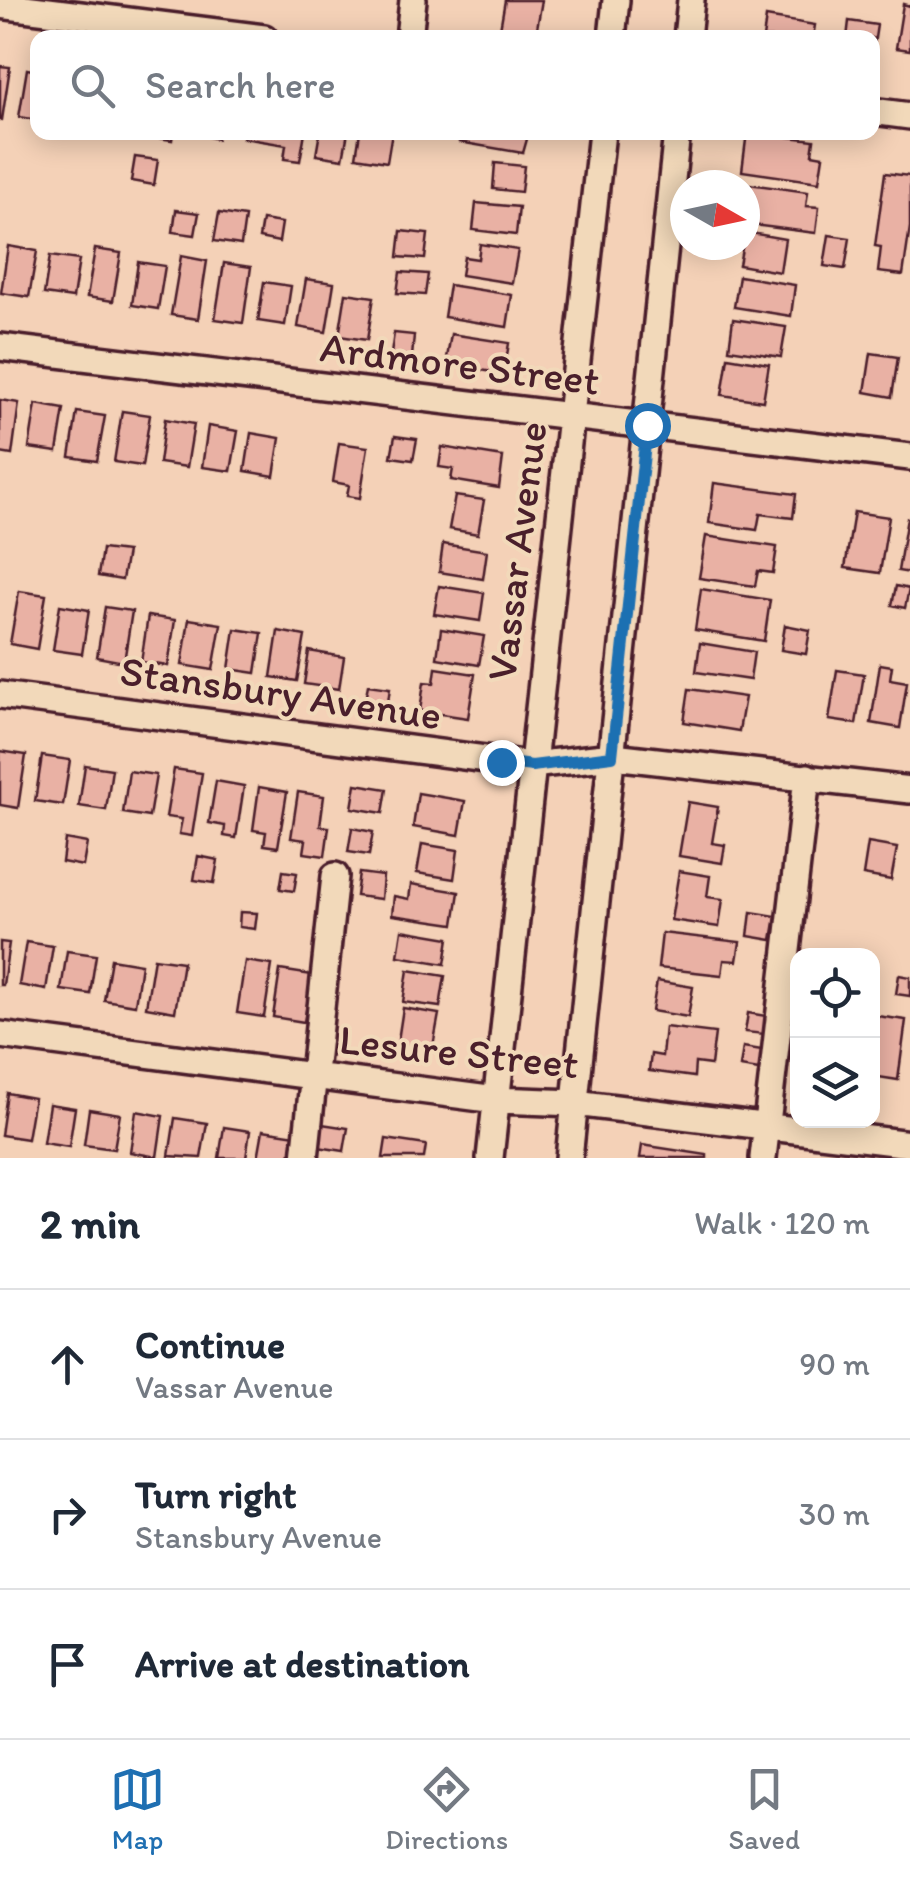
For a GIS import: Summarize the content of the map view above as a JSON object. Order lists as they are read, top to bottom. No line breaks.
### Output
{"streets":{"street":["Ardmore Street","Vassar Avenue","Stansbury Avenue","Lesure Street"]},"crossings":[["Ardmore Street","Vassar Avenue"],["Vassar Avenue","Stansbury Avenue"],["Vassar Avenue","Lesure Street"]],"north":"right","page":{"search":"Search here","heading":["2 min","Walk · 120 m"],"list":[["Continue","Vassar Avenue","90 m"],["Turn right","Stansbury Avenue","30 m"],"Arrive at destination"],"nav":["Map","Directions","Saved"]}}
